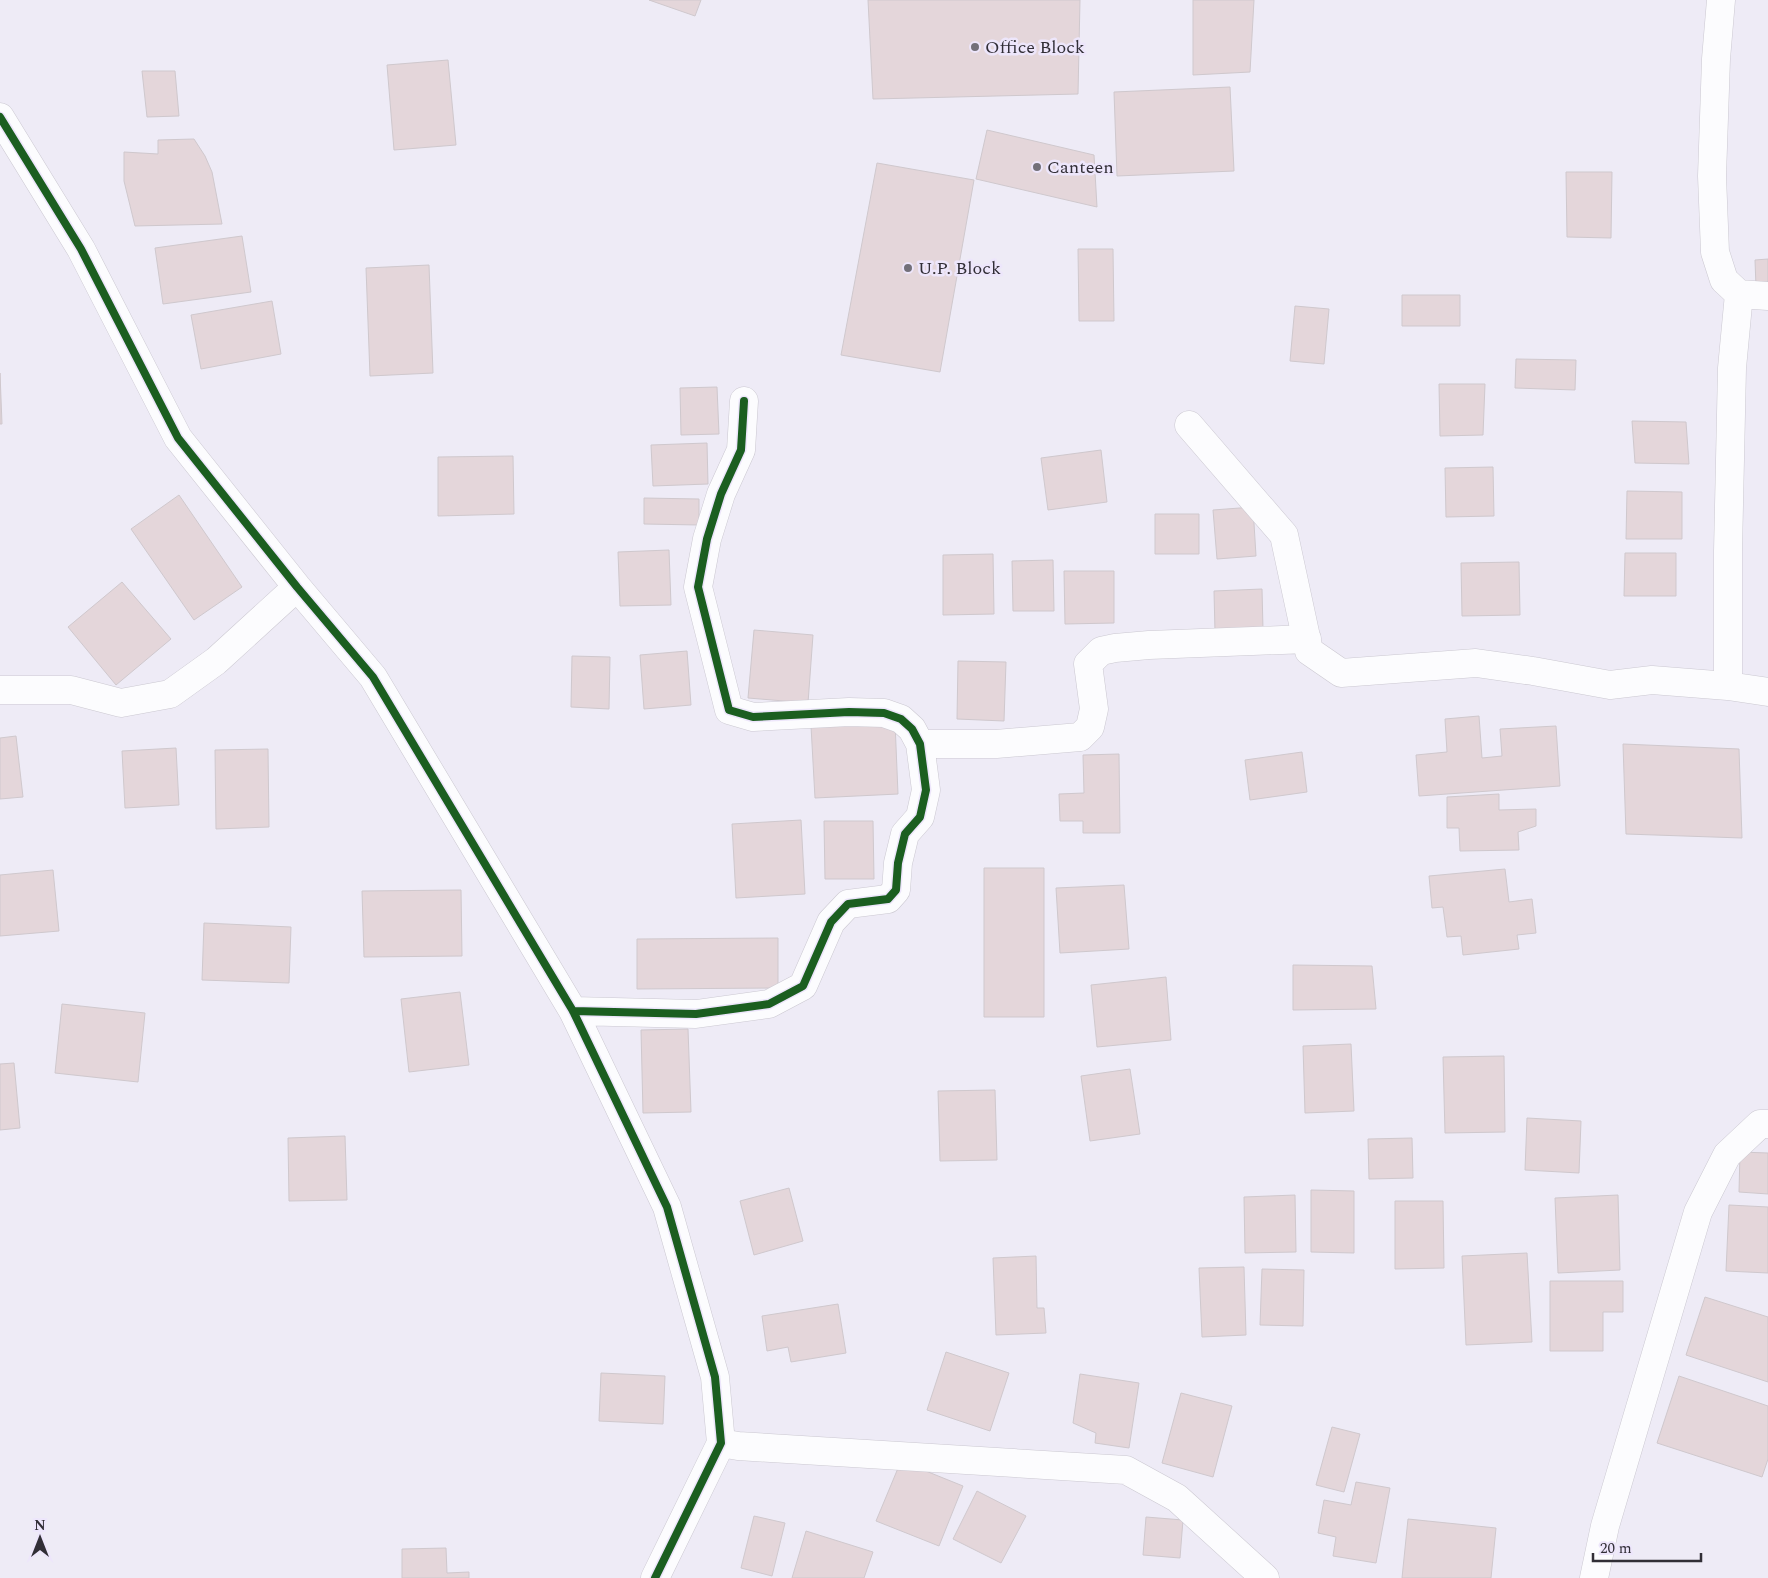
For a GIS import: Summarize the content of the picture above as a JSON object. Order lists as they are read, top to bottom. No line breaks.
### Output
{"places":["Office Block","Canteen","U.P. Block"],"scale_bar":"20 m","north":"top"}
